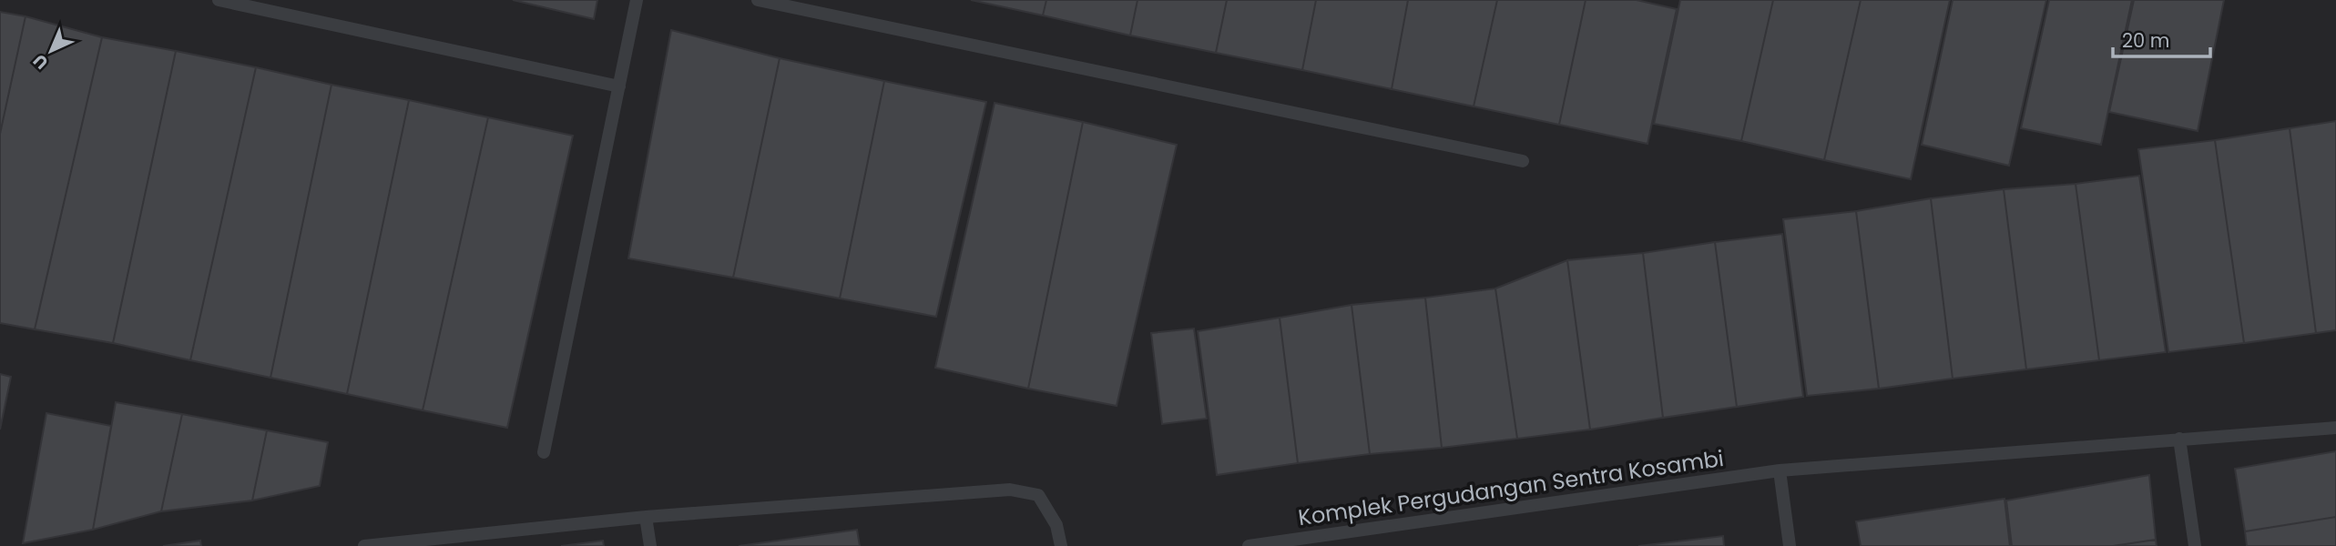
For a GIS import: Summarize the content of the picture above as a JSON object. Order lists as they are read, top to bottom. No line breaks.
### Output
{"streets":{"lane":["Komplek Pergudangan Sentra Kosambi"]},"scale_bar":"20 m","north":"bottom left"}
